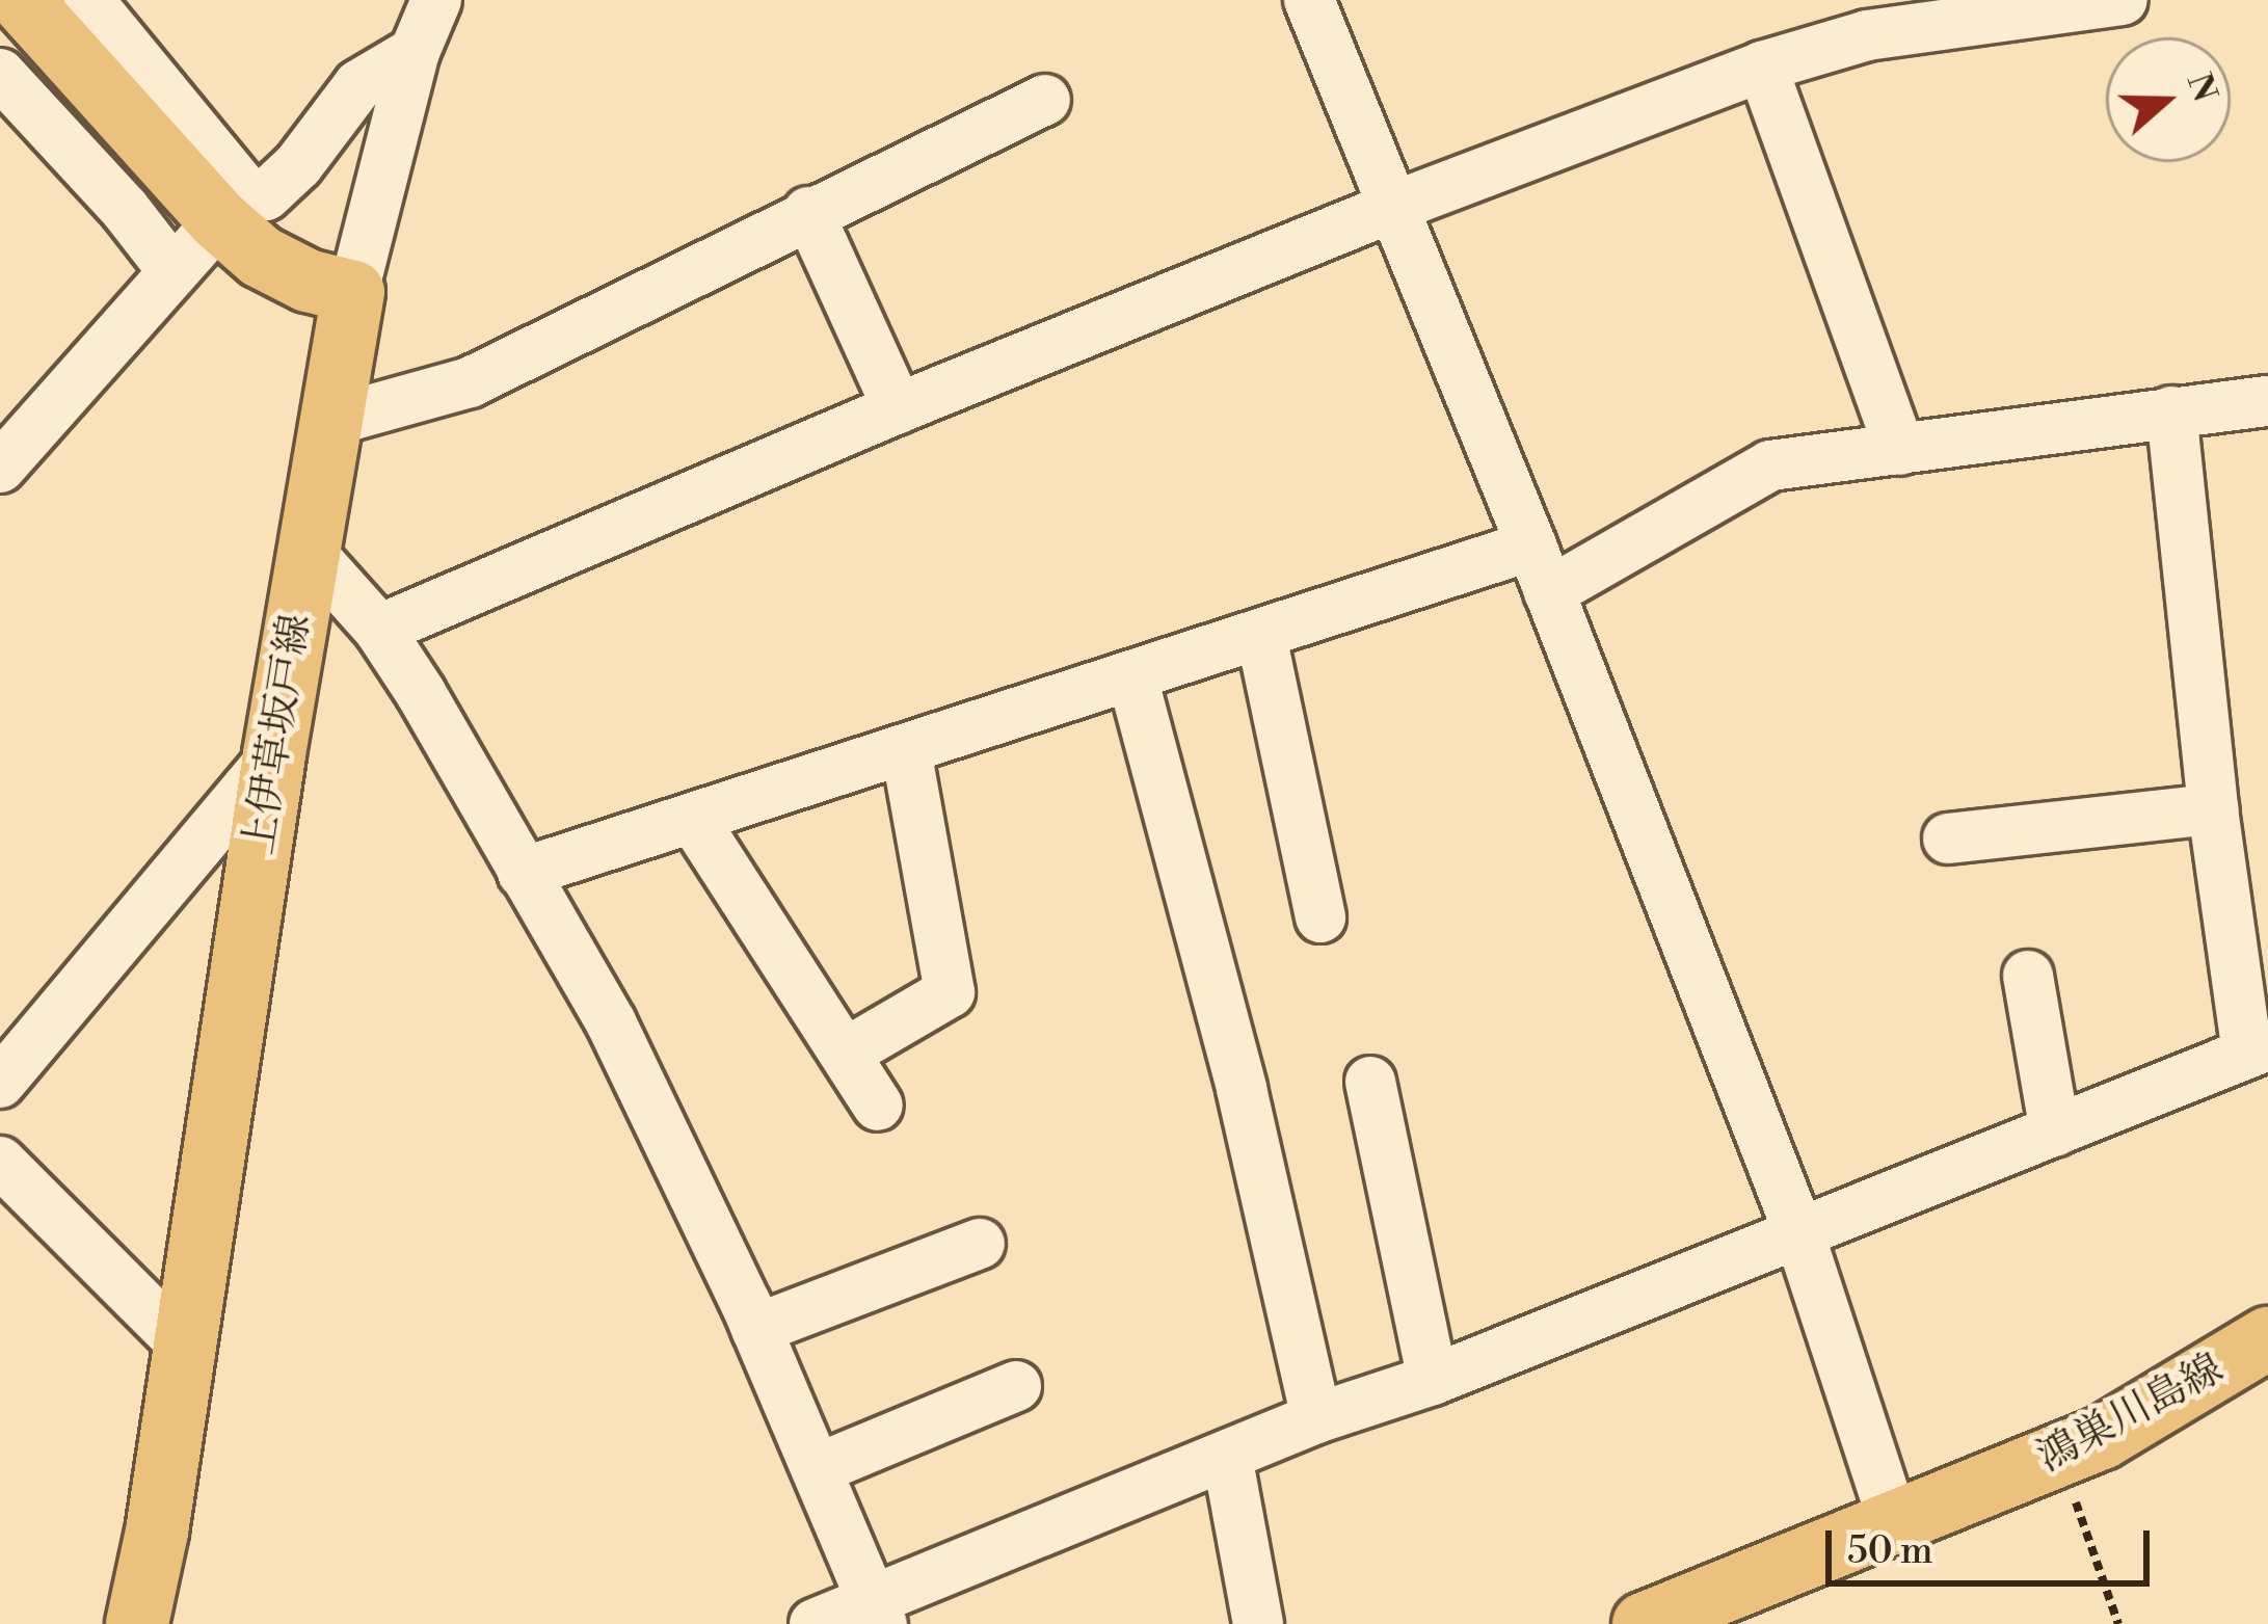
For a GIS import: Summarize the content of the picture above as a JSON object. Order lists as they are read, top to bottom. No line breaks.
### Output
{"streets":{"main road":["上伊草坂戸線","鴻巣川島線"]},"scale_bar":"50 m","north":"right"}
